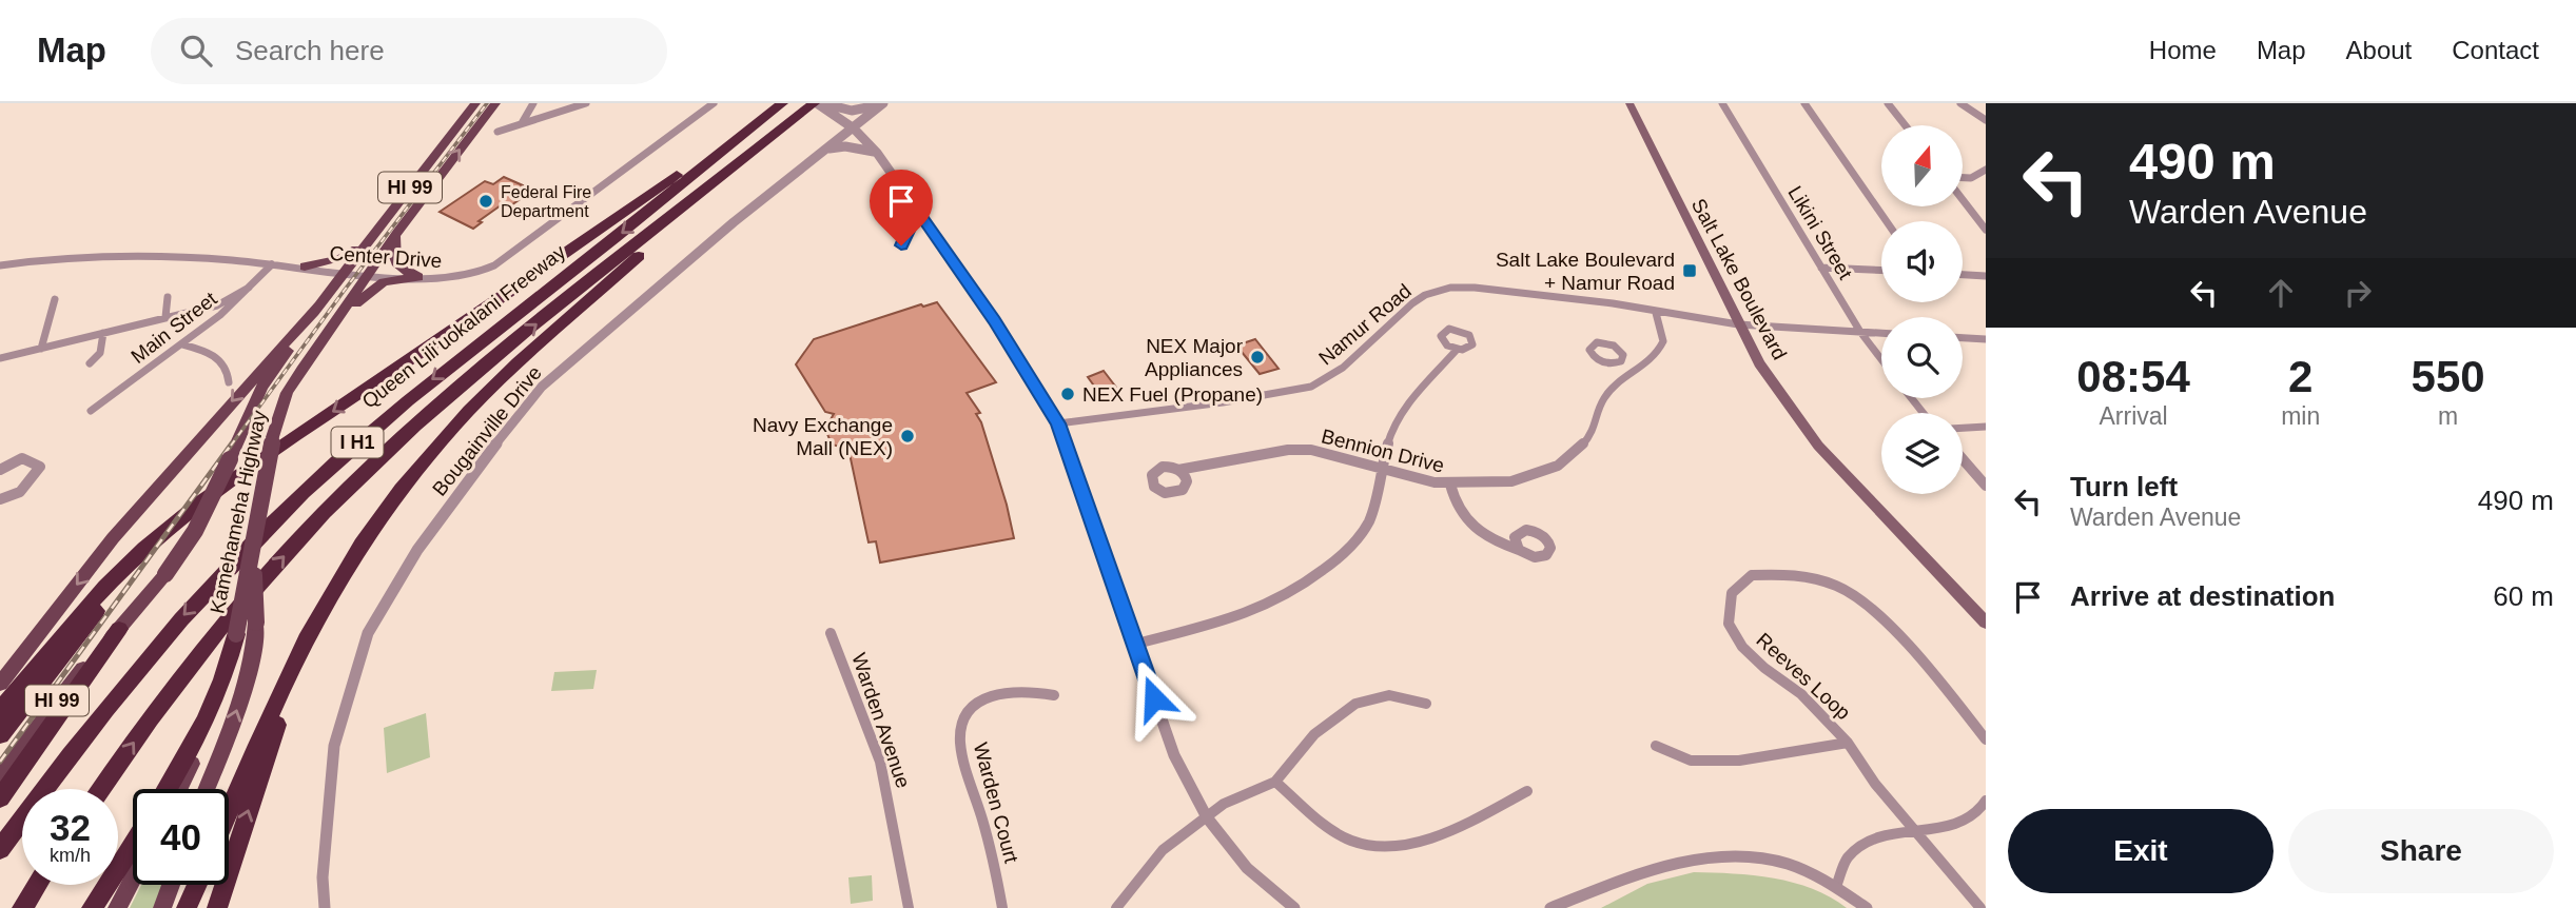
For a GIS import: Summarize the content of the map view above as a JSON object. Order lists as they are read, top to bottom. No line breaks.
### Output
{"streets":{"highway":["Queen Liliʻuokalani Freeway","I H1"],"main road":["HI 99","Salt Lake Boulevard","Kamehameha Highway"],"street":["Likini Street","Center Drive","Namur Road","Main Street","Bougainville Drive","Bennion Drive","Reeves Loop","Warden Avenue","Warden Court"]},"crossings":[["Likini Street","Namur Road"],["Center Drive","Main Street"],["Center Drive","Kamehameha Highway"],["Salt Lake Boulevard","Namur Road"],["Namur Road","Bennion Drive"]],"places":{"other":["Federal Fire Department","NEX Major Appliances","NEX Fuel (Propane)","Navy Exchange Mall (NEX)"],"transit":["Salt Lake Boulevard + Namur Road"]},"north":"top","page":{"header":"Map","search":"Search here","nav":["Home","Map","About","Contact"],"turn":["490 m","Warden Avenue"],"eta":["08:54","Arrival","2","min","550","m"],"list":[{"name":"Turn left","note":"Warden Avenue","value":"490 m"},{"name":"Arrive at destination","value":"60 m"}],"speed":"32 km/h","limit":"40","buttons":["Exit","Share"]}}
